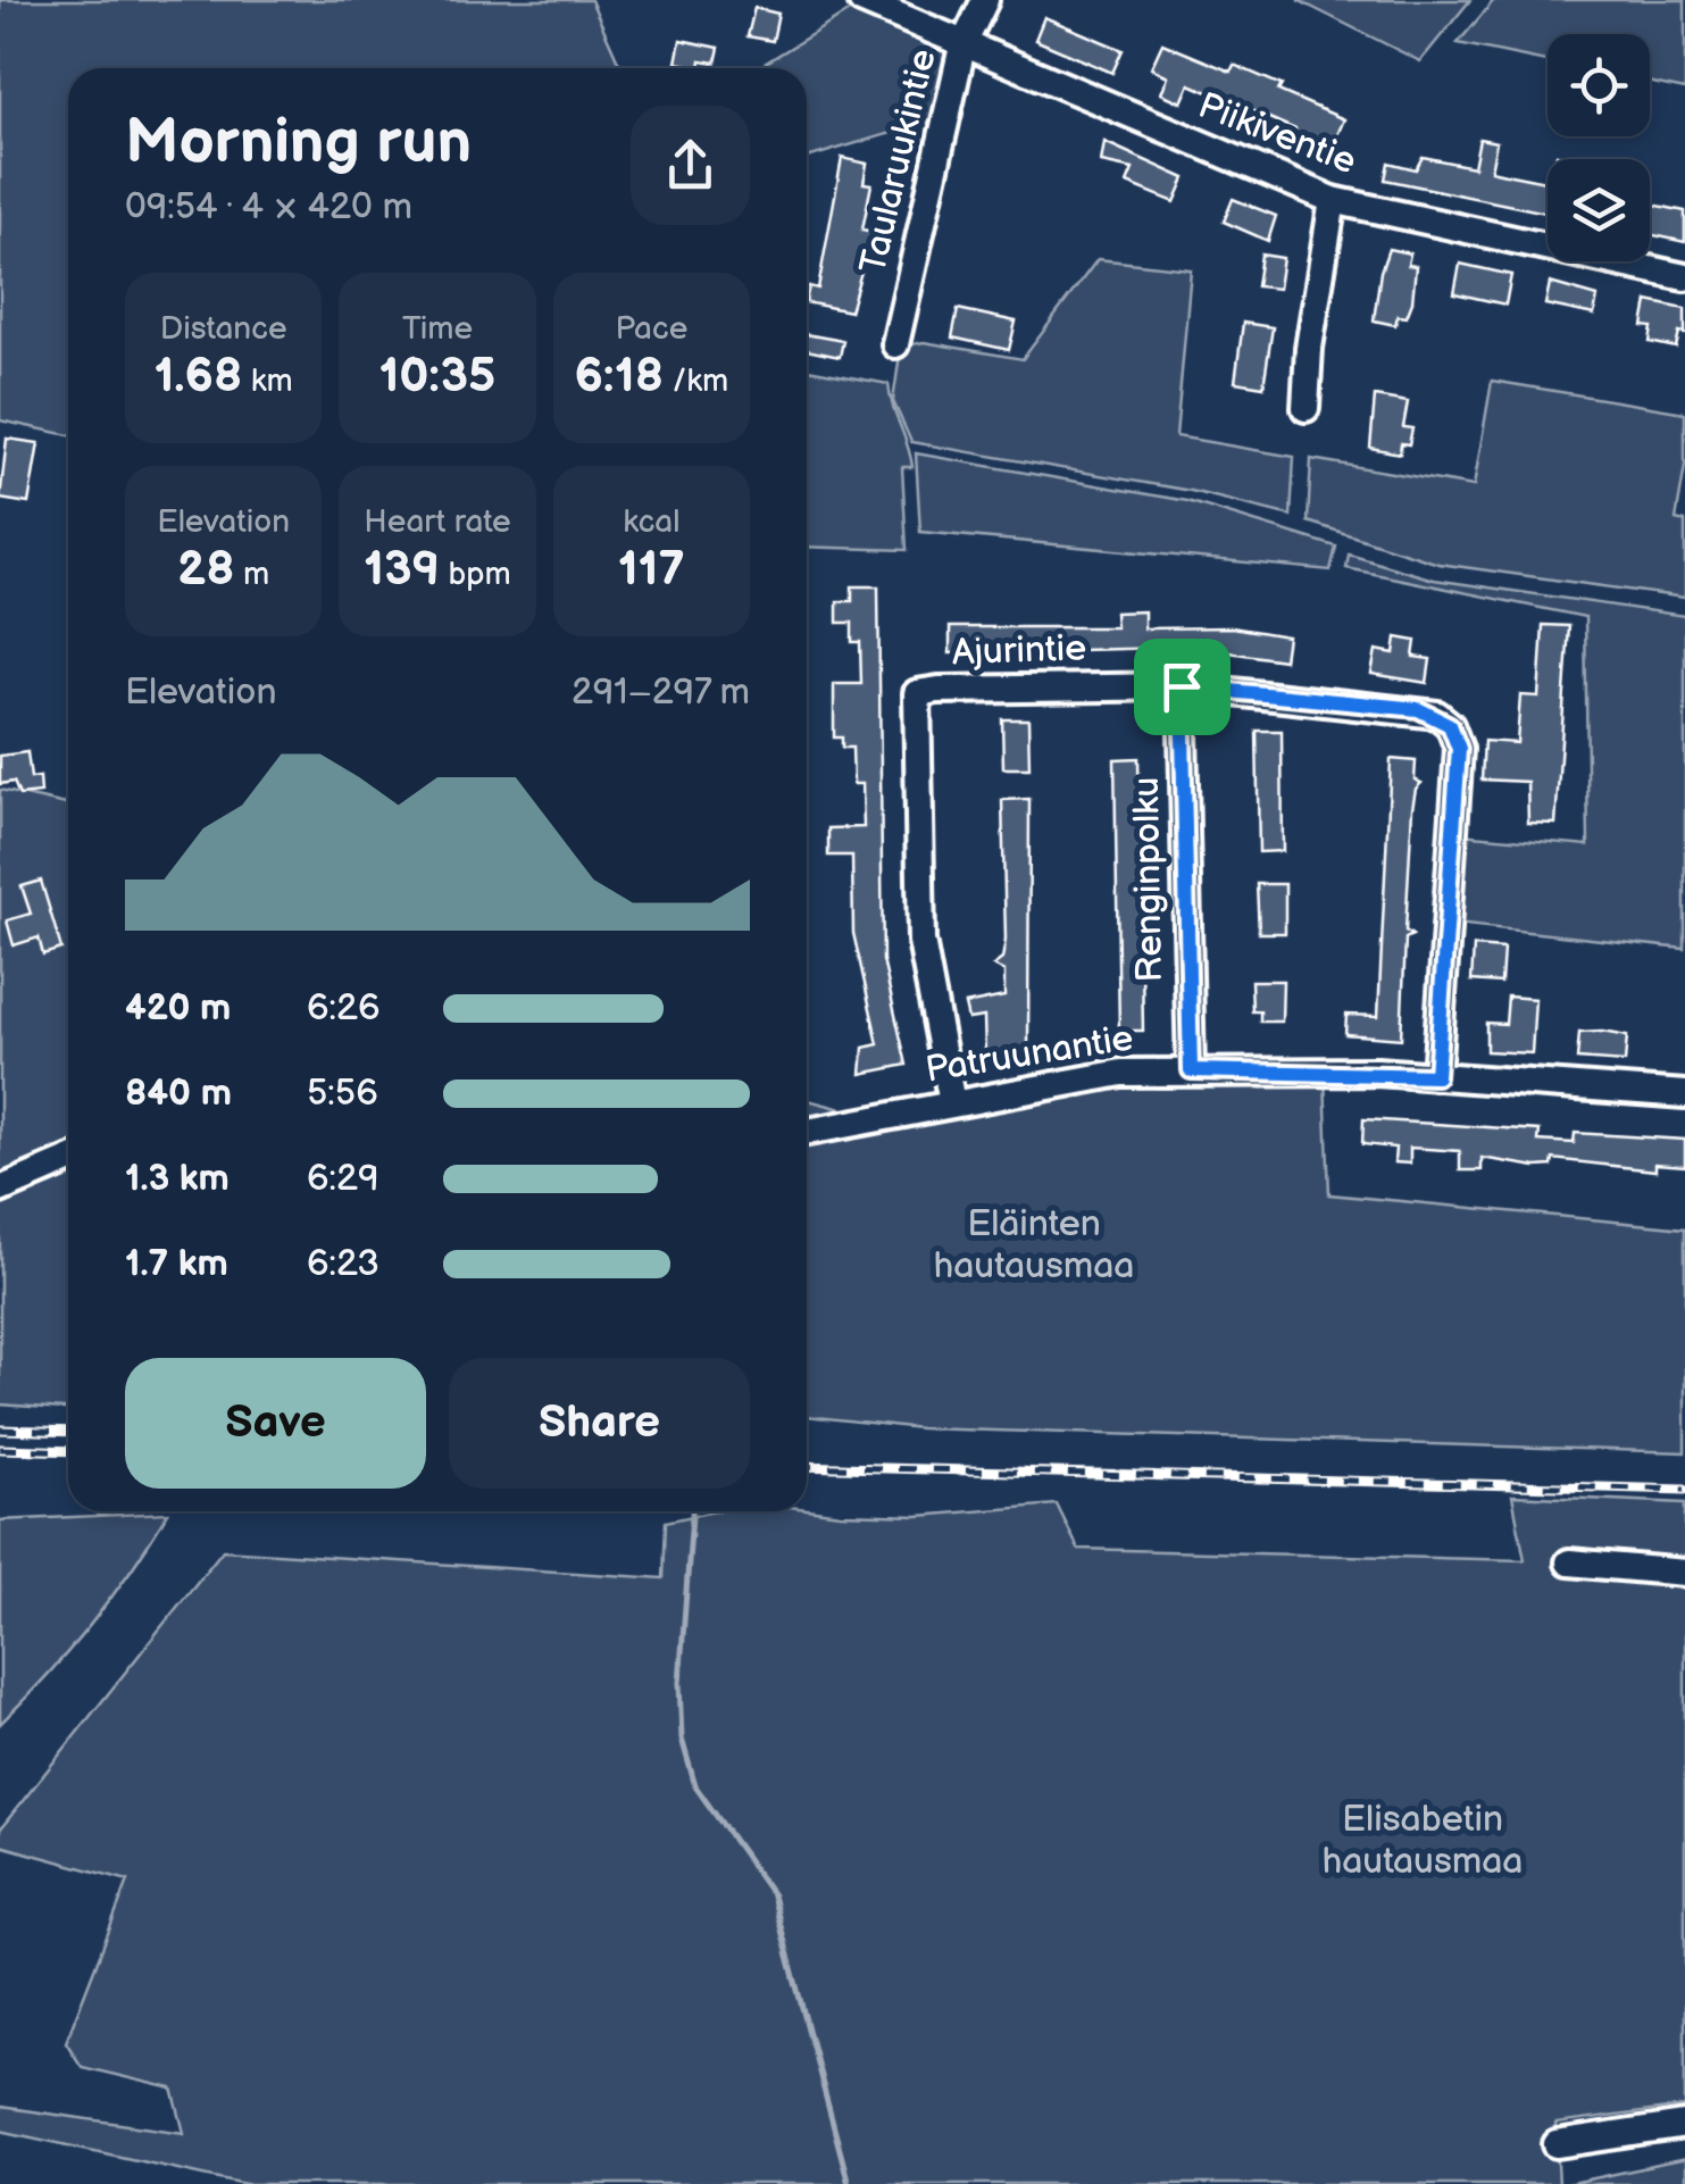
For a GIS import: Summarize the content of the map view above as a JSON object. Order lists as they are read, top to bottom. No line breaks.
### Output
{"streets":{"street":["Piikiventie","Taularuukintie","Ajurintie","Renginpolku","Patruunantie"]},"crossings":[["Piikiventie","Taularuukintie"],["Ajurintie","Renginpolku"],["Ajurintie","Patruunantie"],["Renginpolku","Patruunantie"]],"parks":["Eläinten hautausmaa","Elisabetin hautausmaa"],"page":{"heading":["Morning run","09:54 · 4 × 420 m"],"stats":[["Distance","1.68 km"],["Time","10:35"],["Pace","6:18 /km"],["Elevation","28 m"],["Heart rate","139 bpm"],["kcal","117"]],"chart":["Elevation","291–297 m"],"list":[{"name":"420 m","note":"6:26"},{"name":"840 m","note":"5:56"},{"name":"1.3 km","note":"6:29"},{"name":"1.7 km","note":"6:23"}],"buttons":["Save","Share"]}}
